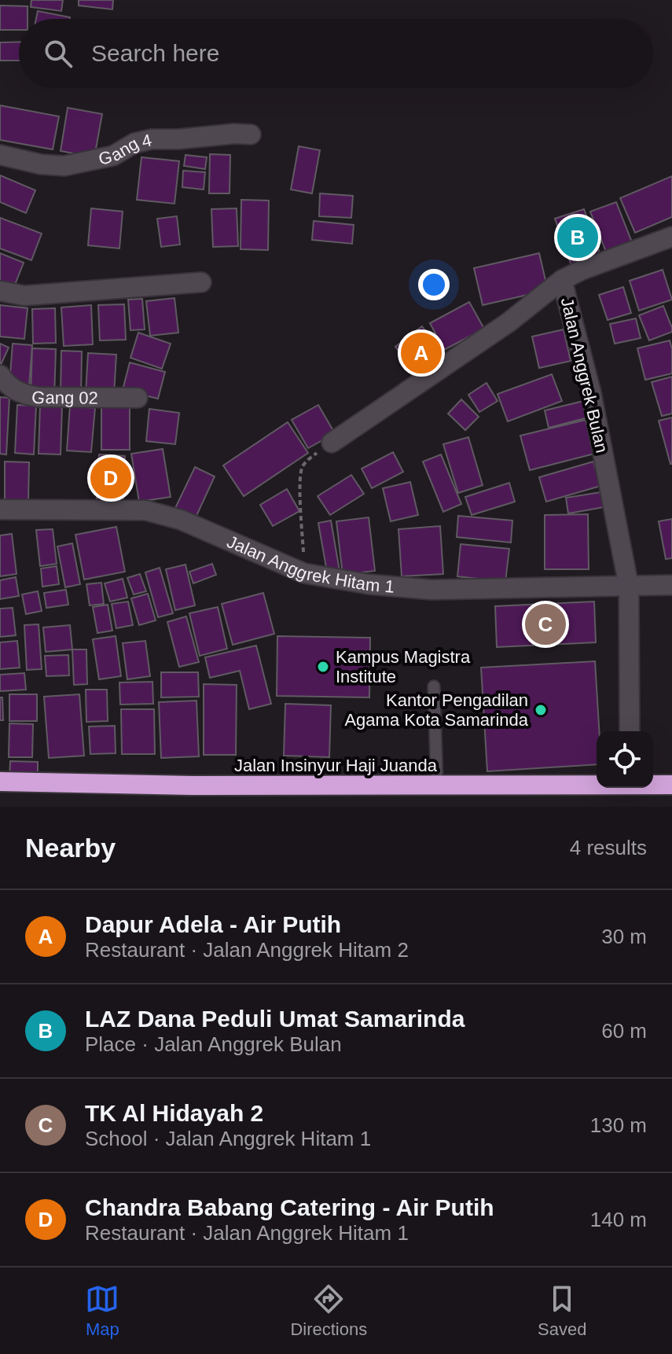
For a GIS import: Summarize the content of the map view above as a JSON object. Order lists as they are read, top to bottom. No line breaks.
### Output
{"streets":{"highway":["Jalan Insinyur Haji Juanda"],"street":["Gang 4","Jalan Anggrek Bulan","Gang 02","Jalan Anggrek Hitam 1"]},"crossings":[["Jalan Anggrek Bulan","Jalan Anggrek Hitam 1"]],"places":["Kampus Magistra Institute","Kantor Pengadilan Agama Kota Samarinda"],"page":{"search":"Search here","pins":["B","A","D","C"],"heading":["Nearby","4 results"],"list":[{"mark":"A","name":"Dapur Adela - Air Putih","note":"Restaurant · Jalan Anggrek Hitam 2","value":"30 m"},{"mark":"B","name":"LAZ Dana Peduli Umat Samarinda","note":"Place · Jalan Anggrek Bulan","value":"60 m"},{"mark":"C","name":"TK Al Hidayah 2","note":"School · Jalan Anggrek Hitam 1","value":"130 m"},{"mark":"D","name":"Chandra Babang Catering - Air Putih","note":"Restaurant · Jalan Anggrek Hitam 1","value":"140 m"}],"nav":["Map","Directions","Saved"]}}
